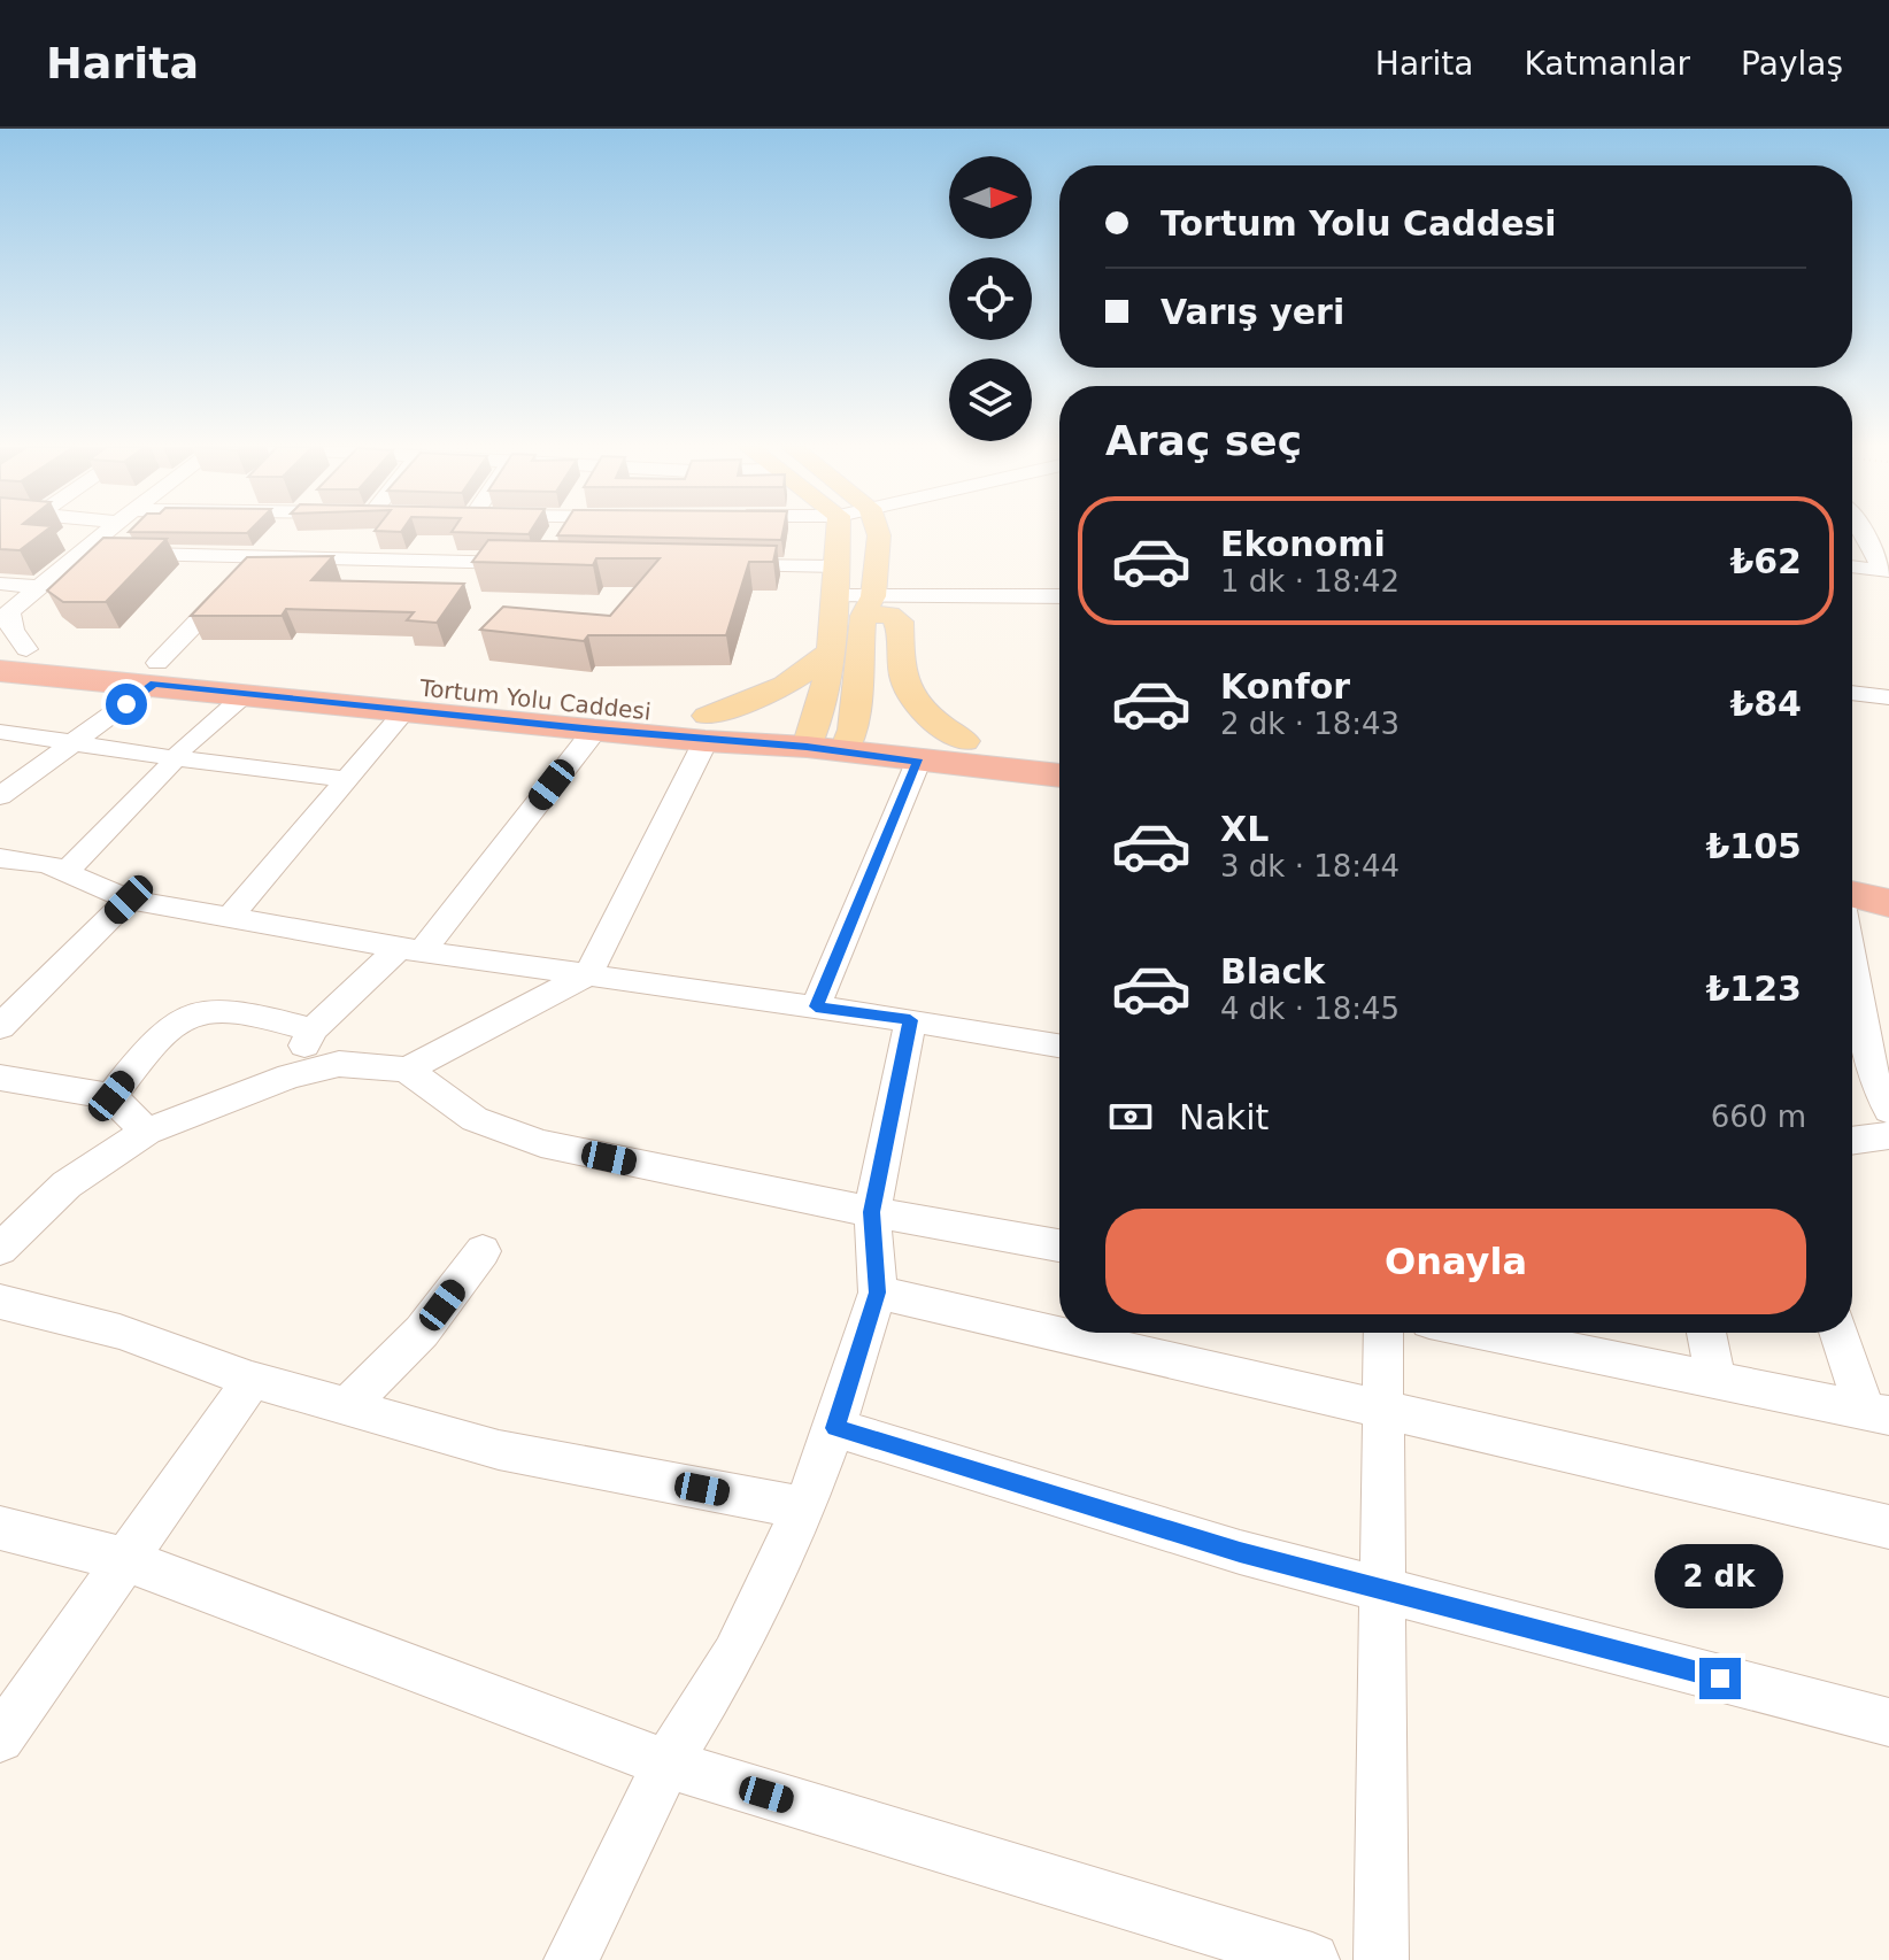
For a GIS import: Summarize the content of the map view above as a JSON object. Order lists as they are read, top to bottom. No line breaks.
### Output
{"streets":{"highway":["Tortum Yolu Caddesi"]},"north":"right","page":{"header":"Harita","nav":["Harita","Katmanlar","Paylaş"],"banner":["Tortum Yolu Caddesi","Varış yeri"],"heading":"Araç seç","list":[{"name":"Ekonomi","note":"1 dk · 18:42","value":"₺62"},{"name":"Konfor","note":"2 dk · 18:43","value":"₺84"},{"name":"XL","note":"3 dk · 18:44","value":"₺105"},{"name":"Black","note":"4 dk · 18:45","value":"₺123"}],"pay":["Nakit","660 m"],"buttons":"Onayla","bubble":"2 dk"}}
